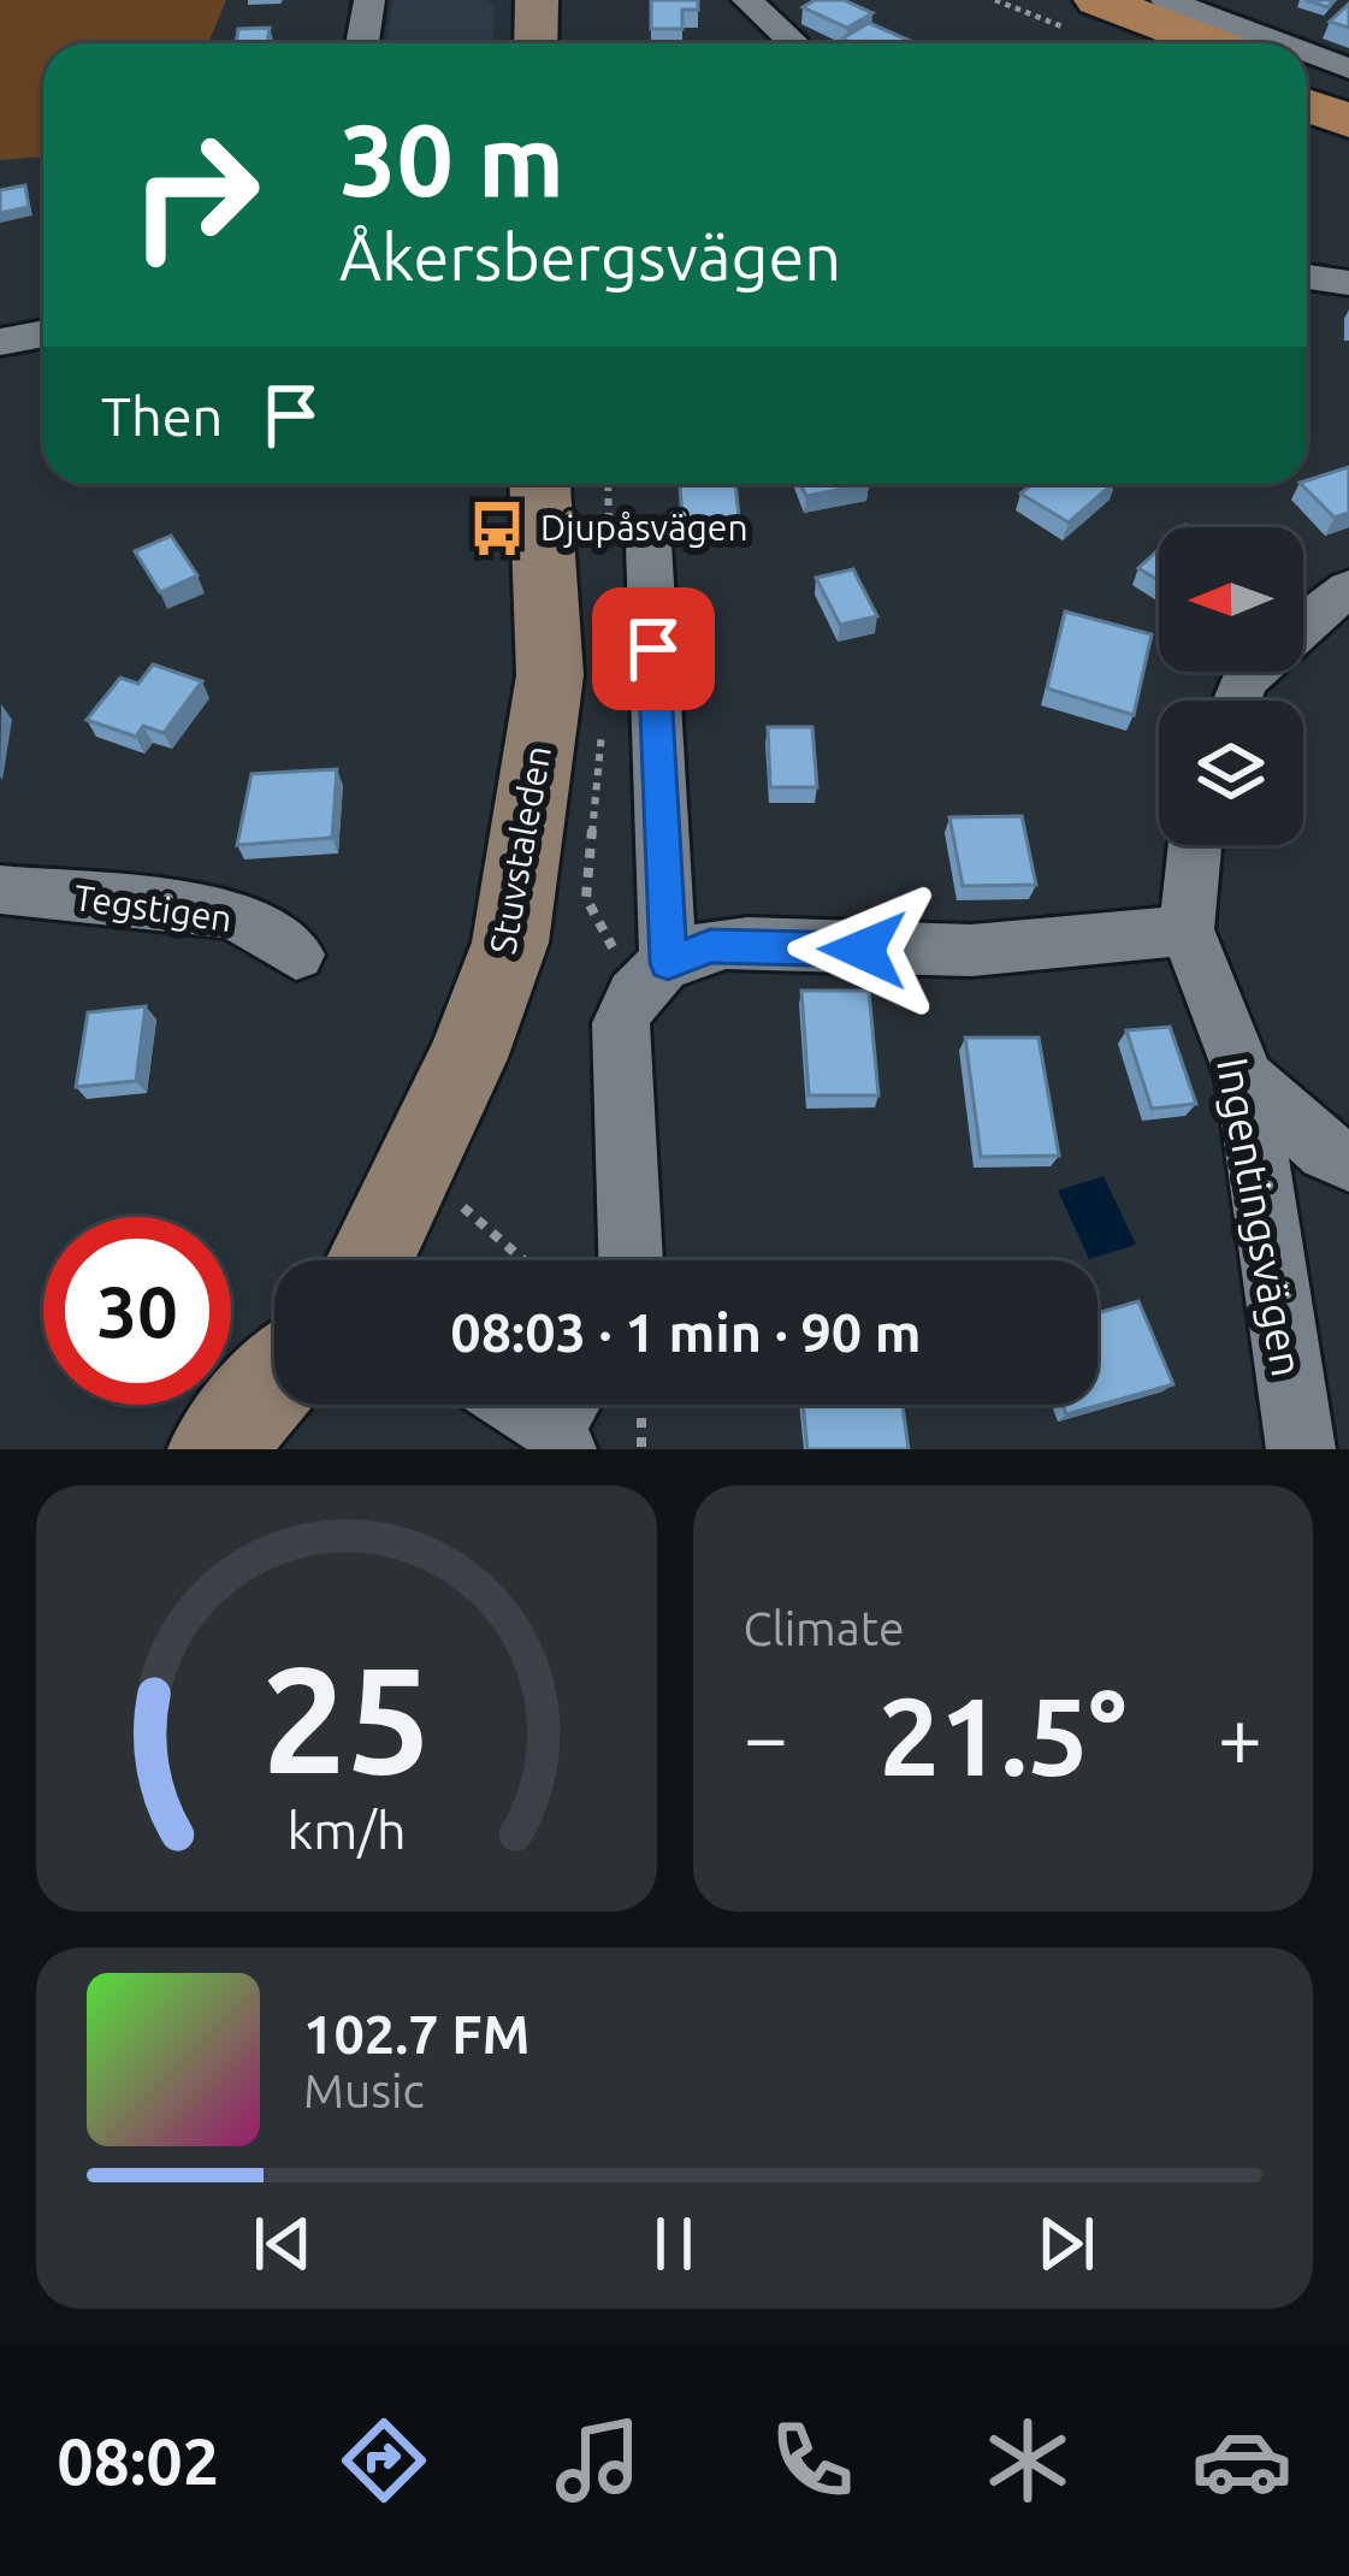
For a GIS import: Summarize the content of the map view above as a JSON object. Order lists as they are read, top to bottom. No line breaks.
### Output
{"streets":{"street":["Stuvstaleden","Tegstigen","Ingentingsvägen"]},"places":{"bus stop":["Djupåsvägen"]},"north":"left","page":{"turn":["30 m","Åkersbergsvägen"],"then":"Then","limit":"30","trip":"08:03 · 1 min · 90 m","tile":"Climate","heat":["−","21.5°","+"],"song":["102.7 FM","Music"],"tabs":"08:02","gauge":["25","km/h"]}}
